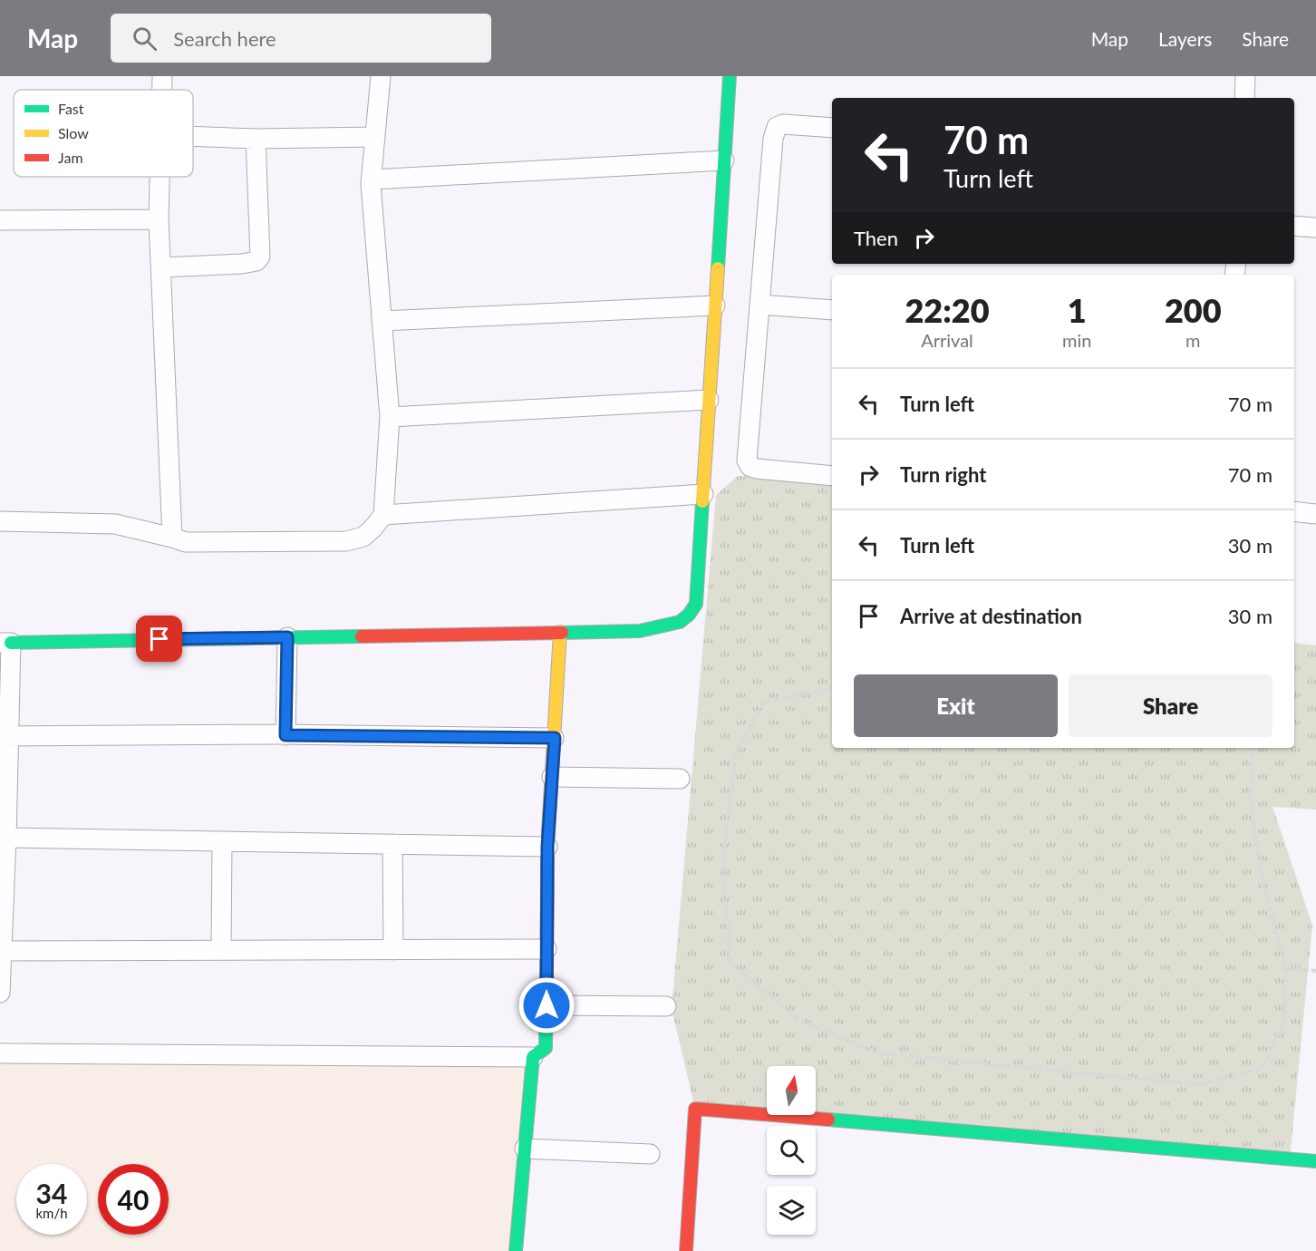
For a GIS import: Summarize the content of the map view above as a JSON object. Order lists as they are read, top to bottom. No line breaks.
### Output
{"legend":["Fast","Slow","Jam"],"north":"top","page":{"header":"Map","search":"Search here","nav":["Map","Layers","Share"],"turn":["70 m","Turn left"],"then":"Then","eta":["22:20","Arrival","1","min","200","m"],"list":[{"name":"Turn left","value":"70 m"},{"name":"Turn right","value":"70 m"},{"name":"Turn left","value":"30 m"},{"name":"Arrive at destination","value":"30 m"}],"buttons":["Exit","Share"],"speed":"34 km/h","limit":"40"}}
